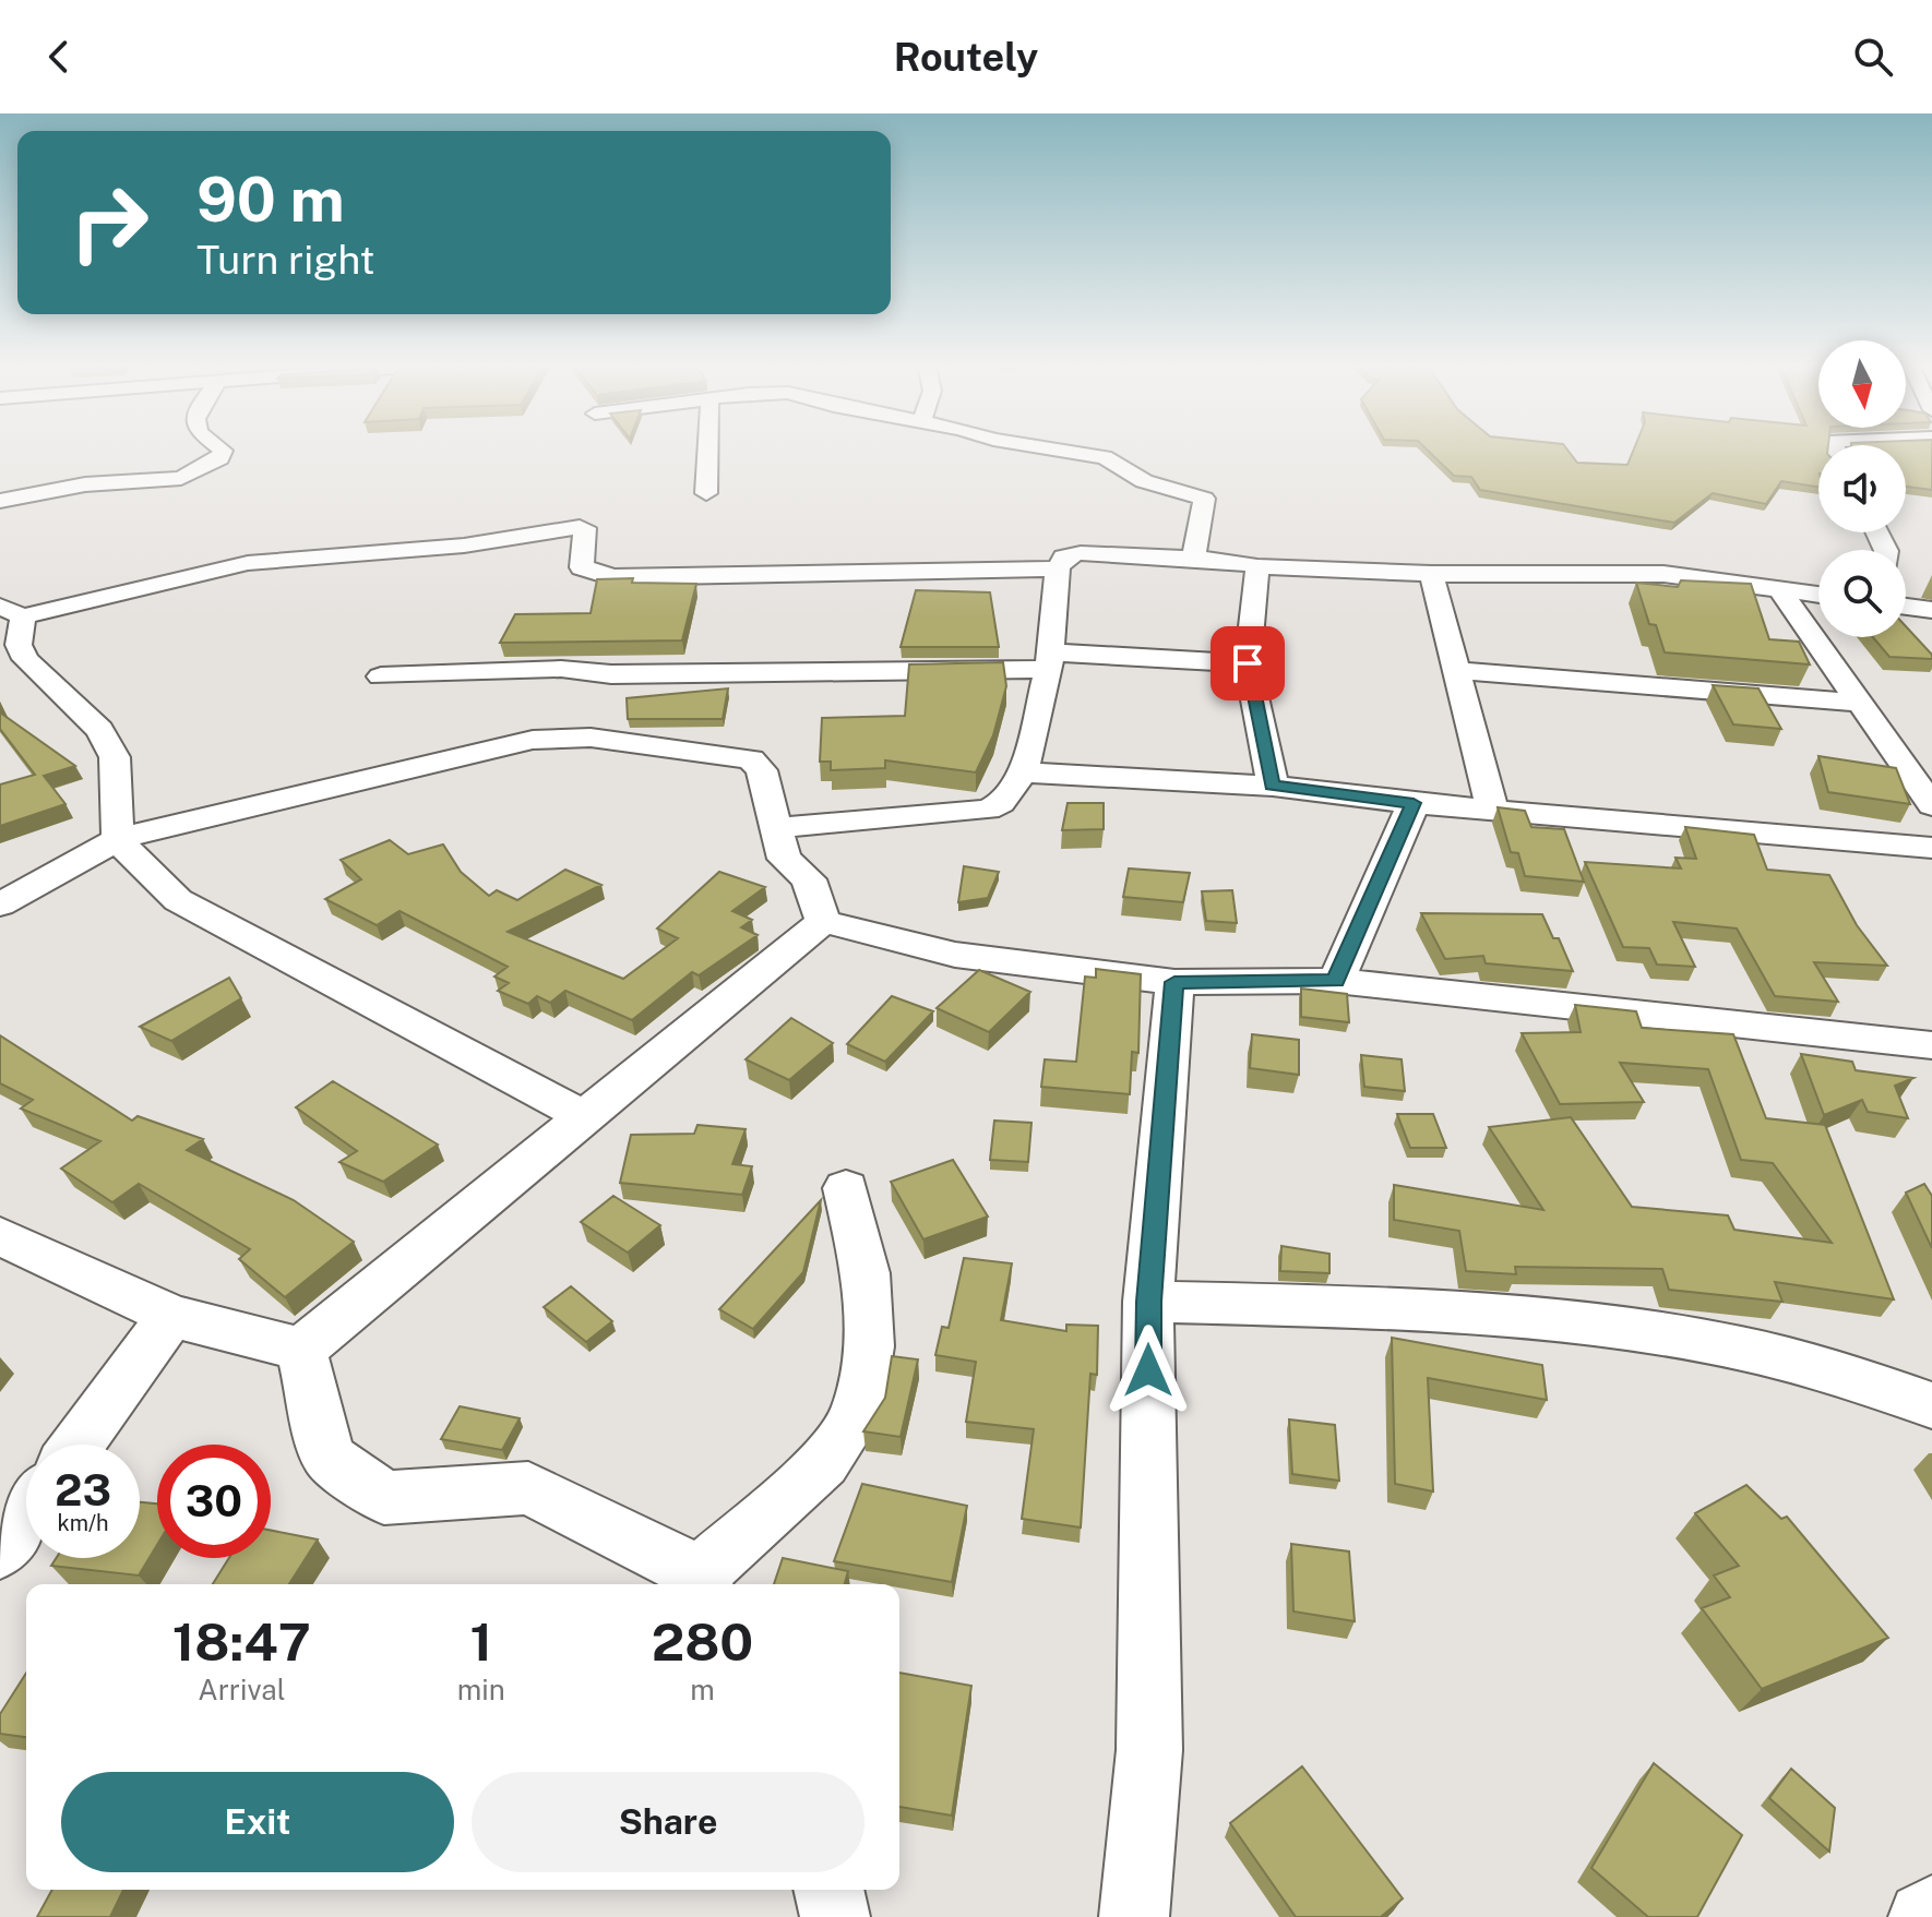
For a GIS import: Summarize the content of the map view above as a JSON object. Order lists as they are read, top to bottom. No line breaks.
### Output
{"north":"bottom","page":{"header":"Routely","turn":["90 m","Turn right"],"speed":"23 km/h","limit":"30","eta":["18:47","Arrival","1","min","280","m"],"buttons":["Exit","Share"]}}
